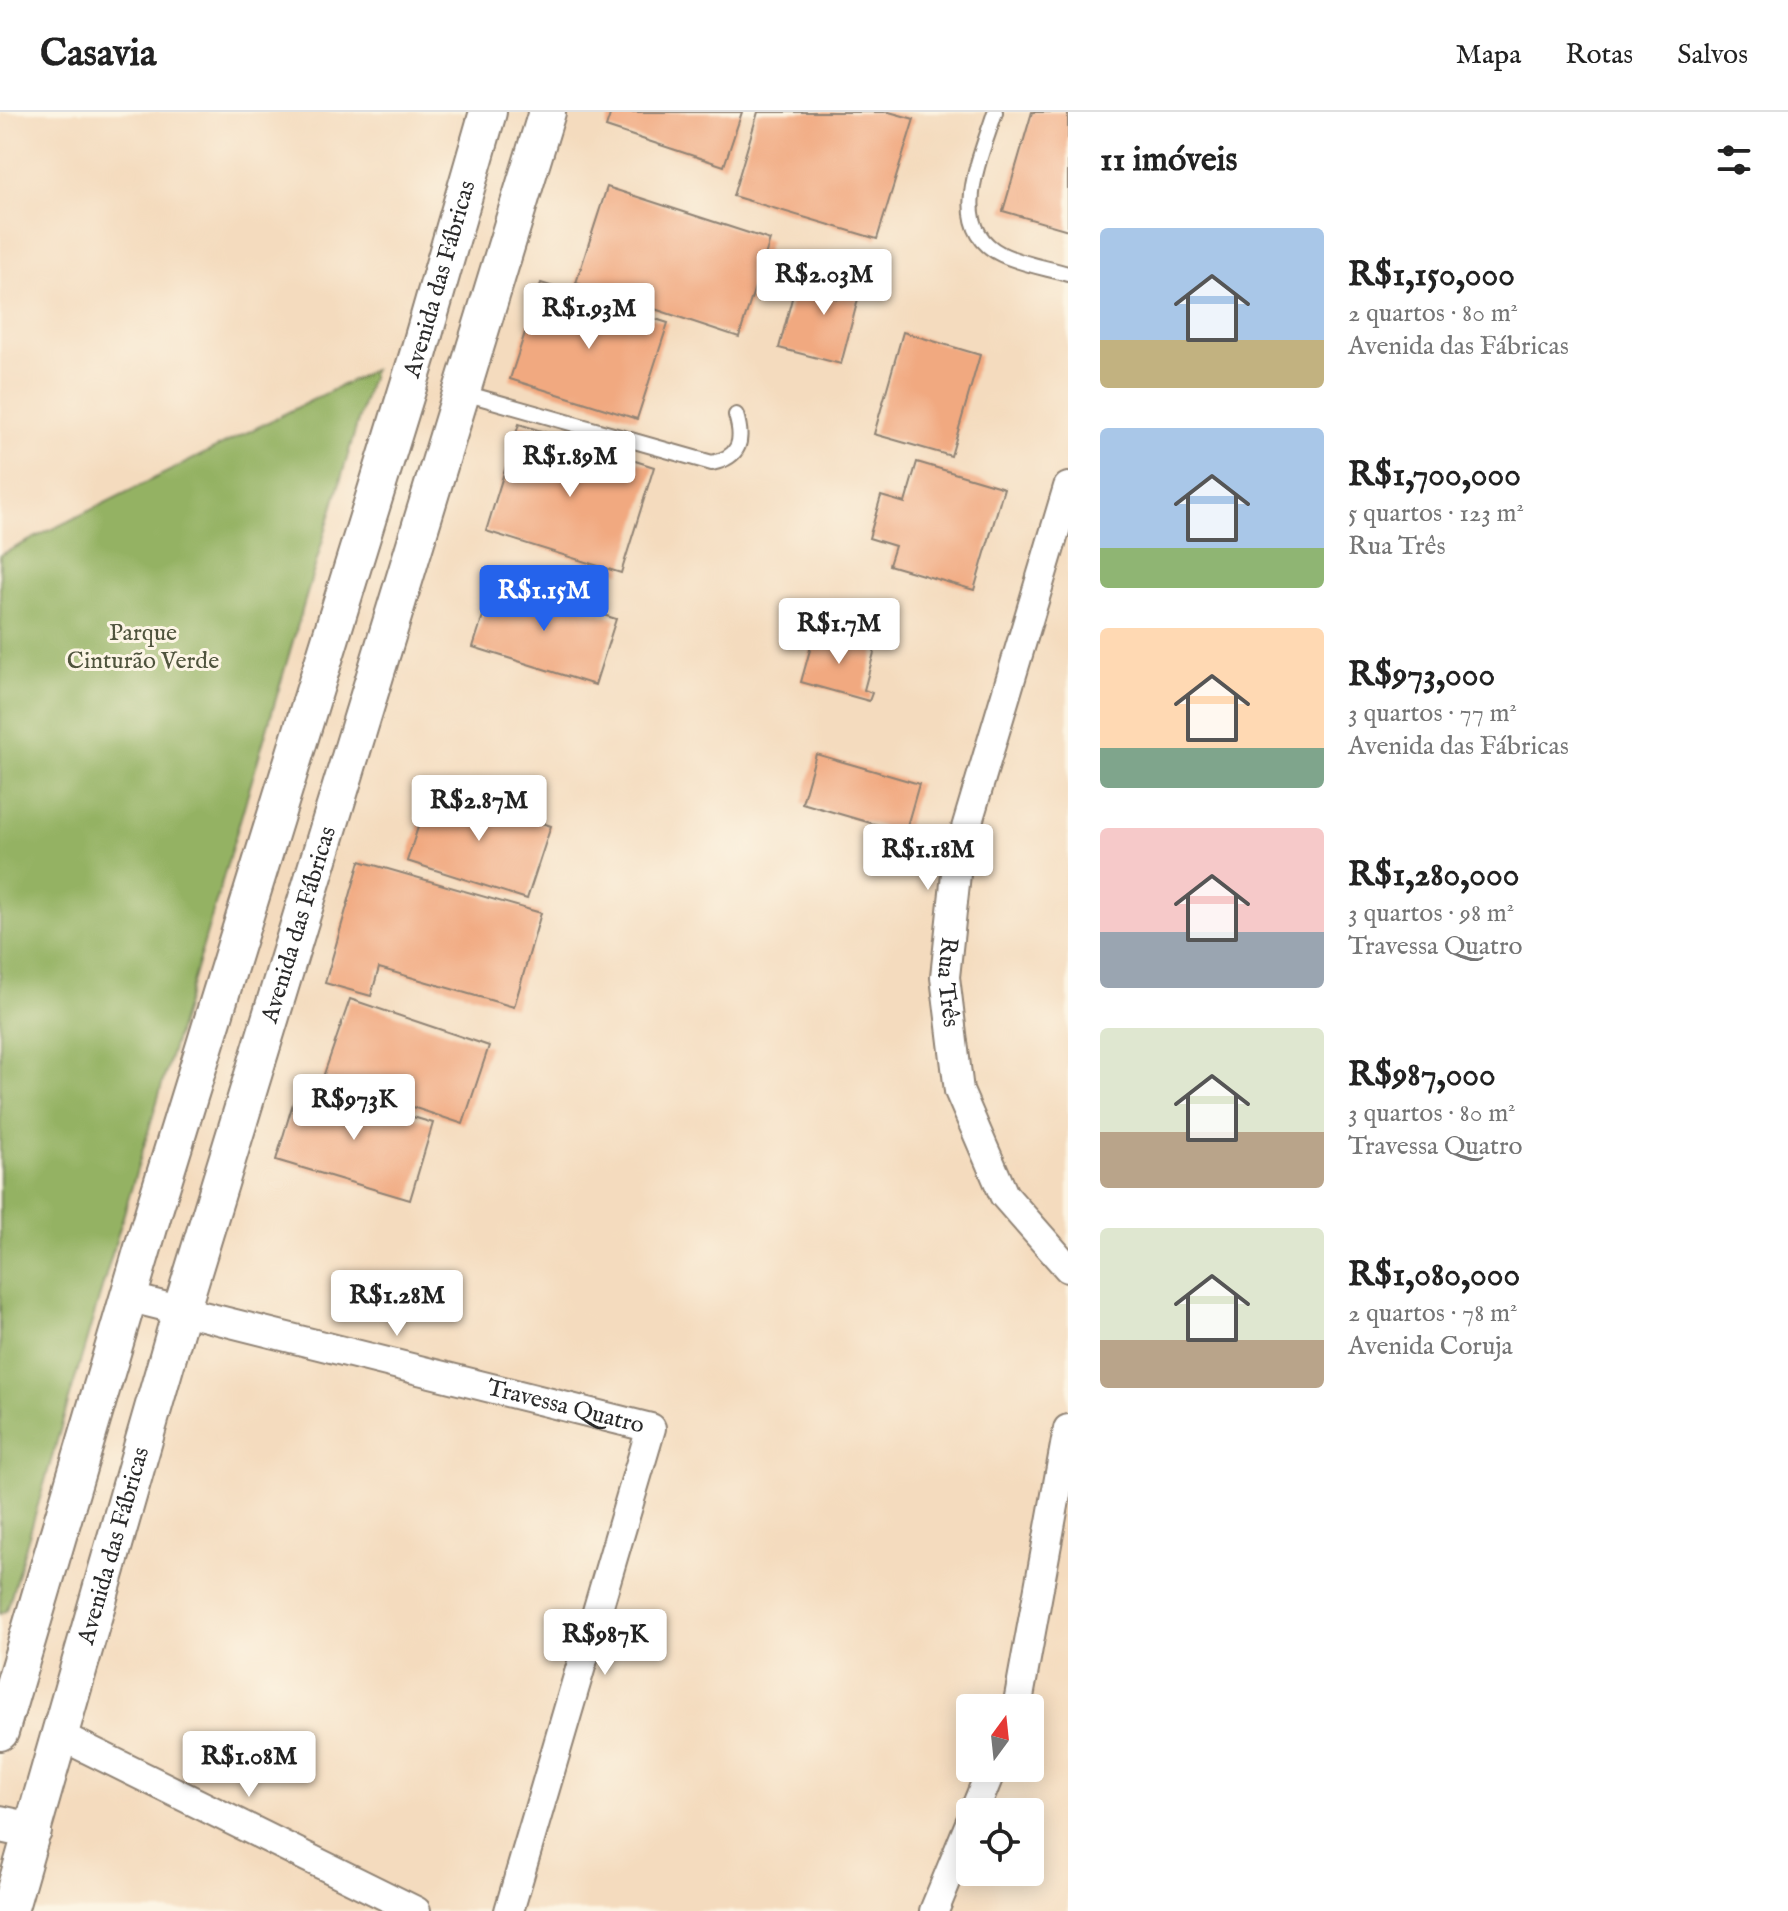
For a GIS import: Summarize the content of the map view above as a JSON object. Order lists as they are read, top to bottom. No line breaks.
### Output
{"streets":{"street":["Avenida das Fábricas","Rua Três","Travessa Quatro"]},"crossings":[["Avenida das Fábricas","Travessa Quatro"]],"parks":["Parque Cinturão Verde"],"north":"top","page":{"header":"Casavia","nav":["Mapa","Rotas","Salvos"],"heading":"11 imóveis","list":[{"name":"R$1,150,000","note":"2 quartos · 80 m² · Avenida das Fábricas"},{"name":"R$1,700,000","note":"5 quartos · 123 m² · Rua Três"},{"name":"R$973,000","note":"3 quartos · 77 m² · Avenida das Fábricas"},{"name":"R$1,280,000","note":"3 quartos · 98 m² · Travessa Quatro"},{"name":"R$987,000","note":"3 quartos · 80 m² · Travessa Quatro"},{"name":"R$1,080,000","note":"2 quartos · 78 m² · Avenida Coruja"}],"price":["R$2.03M","R$1.93M","R$1.89M","R$1.15M","R$1.7M","R$2.87M","R$1.18M","R$973K","R$1.28M","R$987K","R$1.08M"]}}
